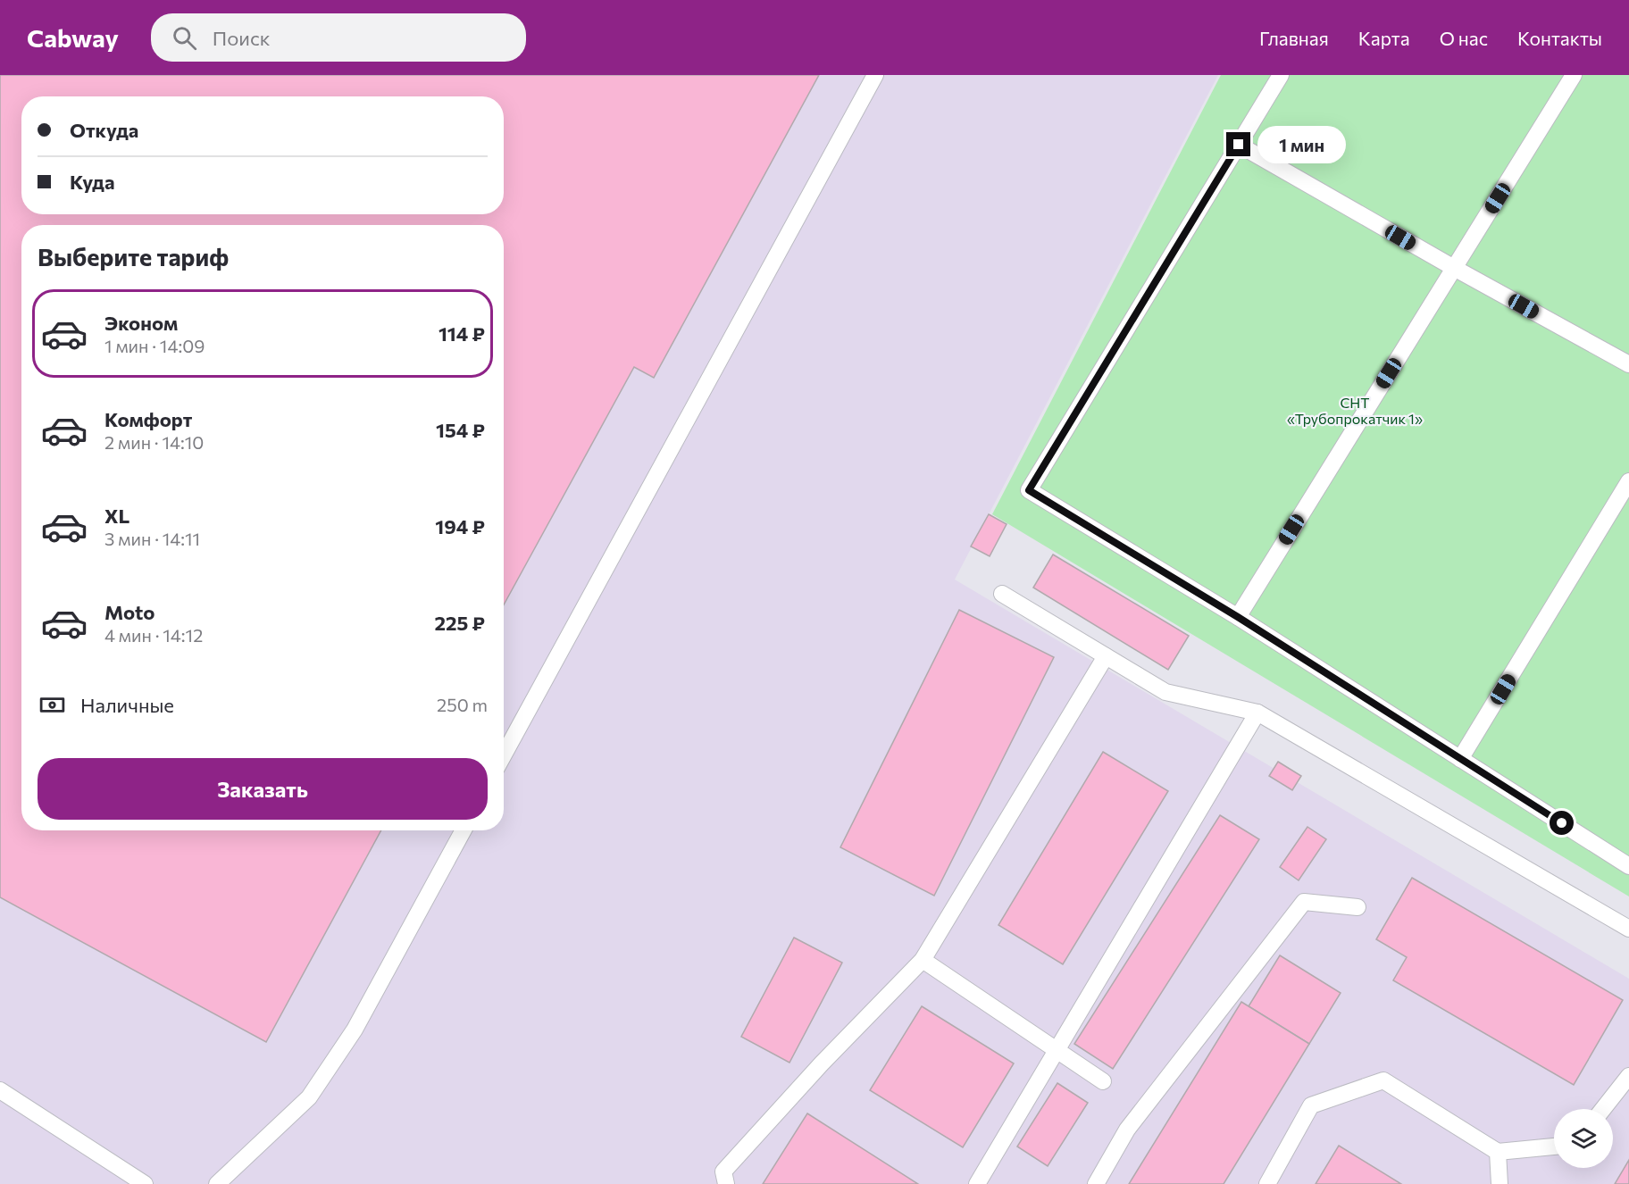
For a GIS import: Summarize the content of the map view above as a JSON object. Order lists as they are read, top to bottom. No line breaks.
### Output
{"parks":["СНТ «Трубопрокатчик 1»"],"page":{"header":"Cabway","search":"Поиск","nav":["Главная","Карта","О нас","Контакты"],"banner":["Откуда","Куда"],"bubble":"1 мин","heading":"Выберите тариф","list":[{"name":"Эконом","note":"1 мин · 14:09","value":"114 ₽"},{"name":"Комфорт","note":"2 мин · 14:10","value":"154 ₽"},{"name":"XL","note":"3 мин · 14:11","value":"194 ₽"},{"name":"Moto","note":"4 мин · 14:12","value":"225 ₽"}],"pay":["Наличные","250 m"],"buttons":"Заказать"}}
